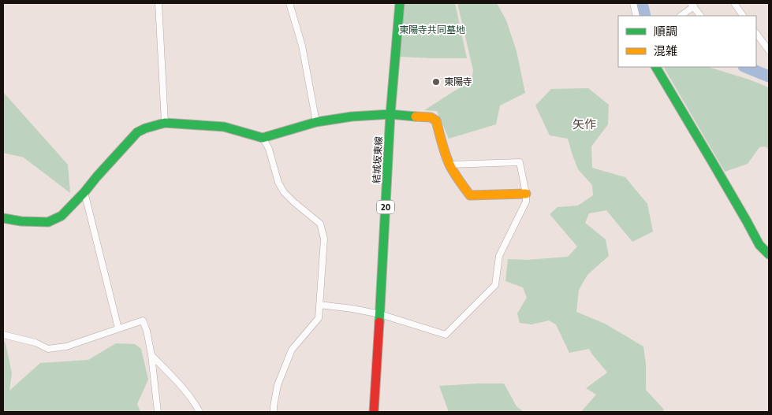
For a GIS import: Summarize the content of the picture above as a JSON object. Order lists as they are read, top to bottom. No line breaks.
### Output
{"streets":{"street":["結城坂東線","20"]},"districts":["矢作"],"parks":["東陽寺共同墓地"],"places":["東陽寺"],"legend":["順調","混雑"]}
